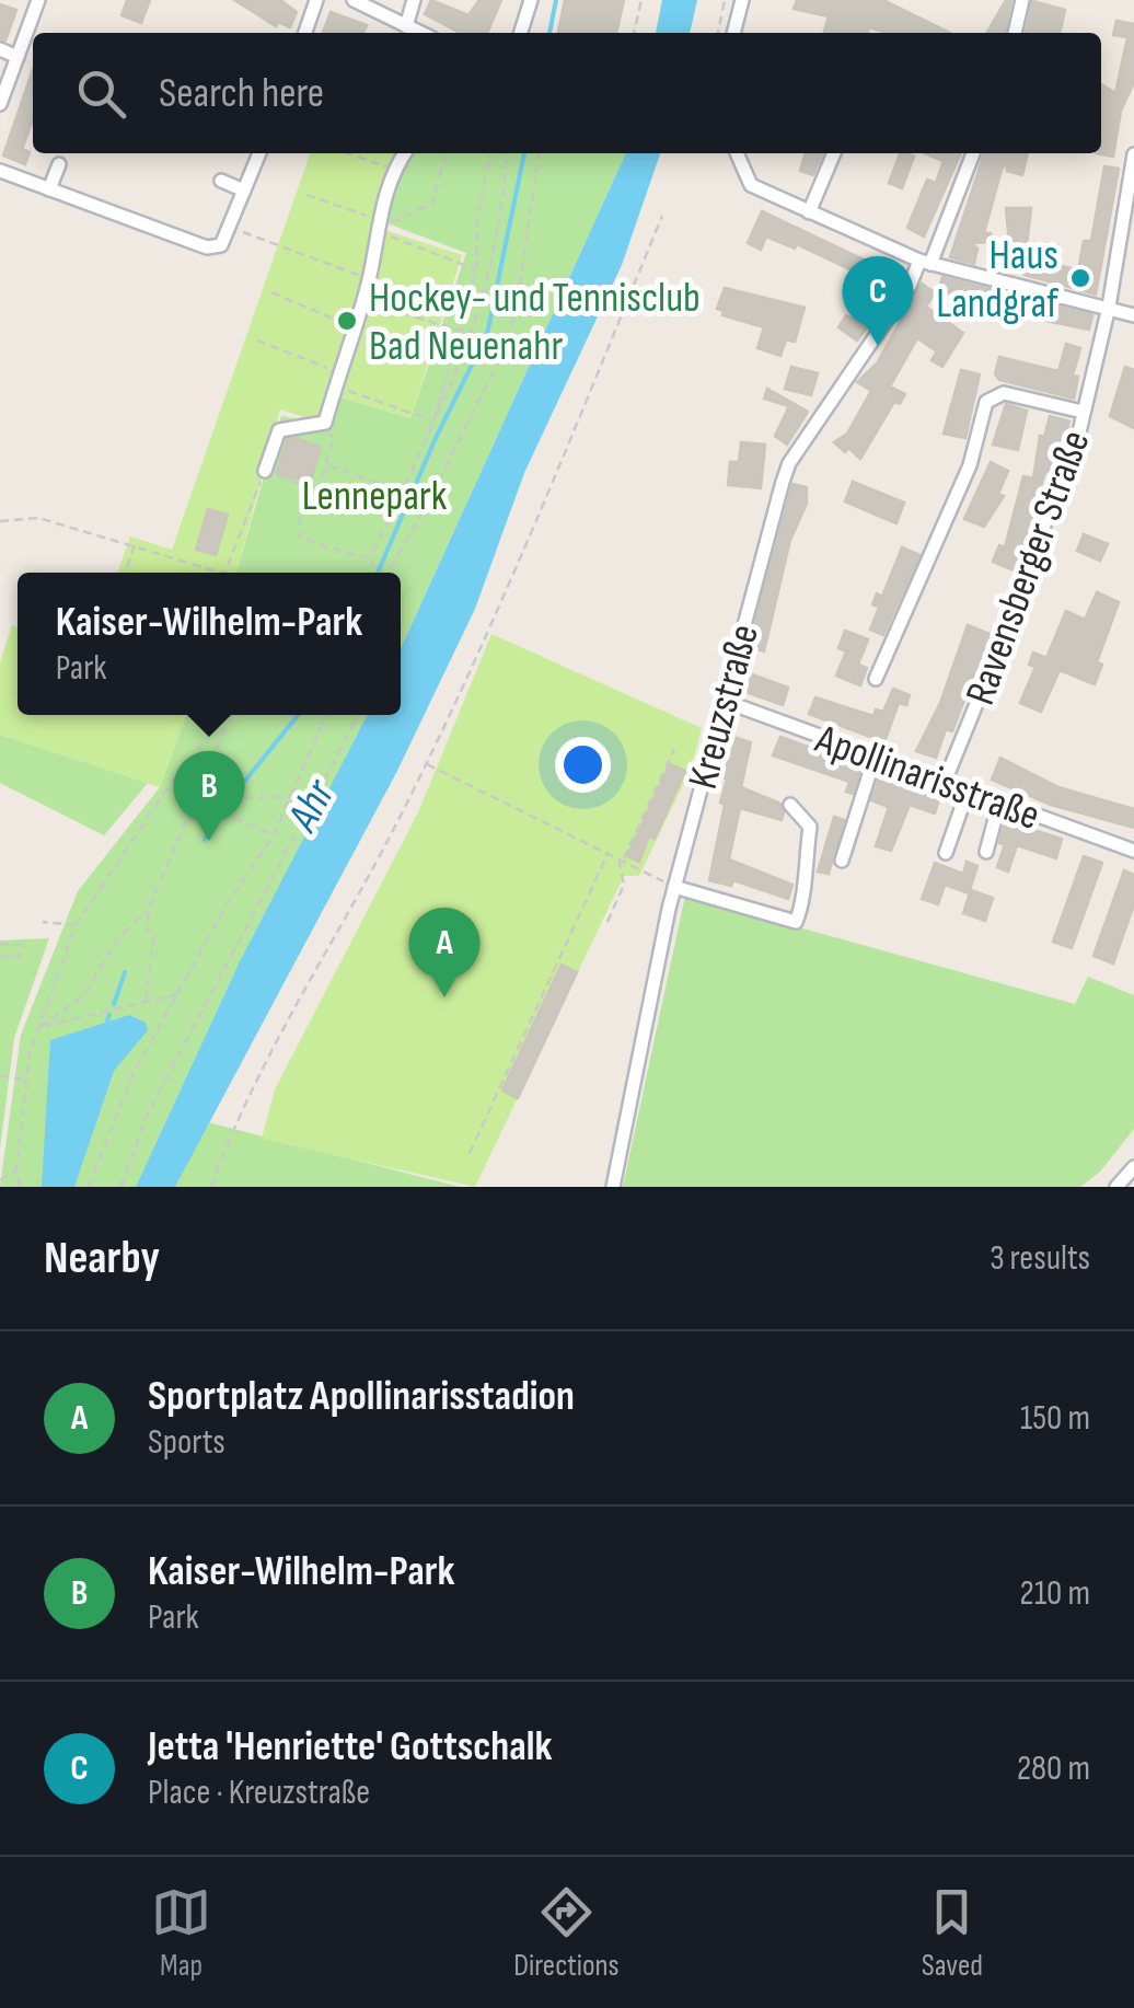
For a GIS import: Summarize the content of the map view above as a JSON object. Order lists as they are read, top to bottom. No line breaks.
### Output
{"streets":{"street":["Ravensberger Straße","Kreuzstraße","Apollinarisstraße"]},"crossings":[["Ravensberger Straße","Apollinarisstraße"],["Kreuzstraße","Apollinarisstraße"]],"water":["Ahr"],"parks":["Lennepark"],"places":["Haus Landgraf","Hockey- und Tennisclub Bad Neuenahr"],"page":{"search":"Search here","pins":["C","B","A"],"popup":["Kaiser-Wilhelm-Park","Park"],"heading":["Nearby","3 results"],"list":[{"mark":"A","name":"Sportplatz Apollinarisstadion","note":"Sports","value":"150 m"},{"mark":"B","name":"Kaiser-Wilhelm-Park","note":"Park","value":"210 m"},{"mark":"C","name":"Jetta 'Henriette' Gottschalk","note":"Place · Kreuzstraße","value":"280 m"}],"nav":["Map","Directions","Saved"]}}
